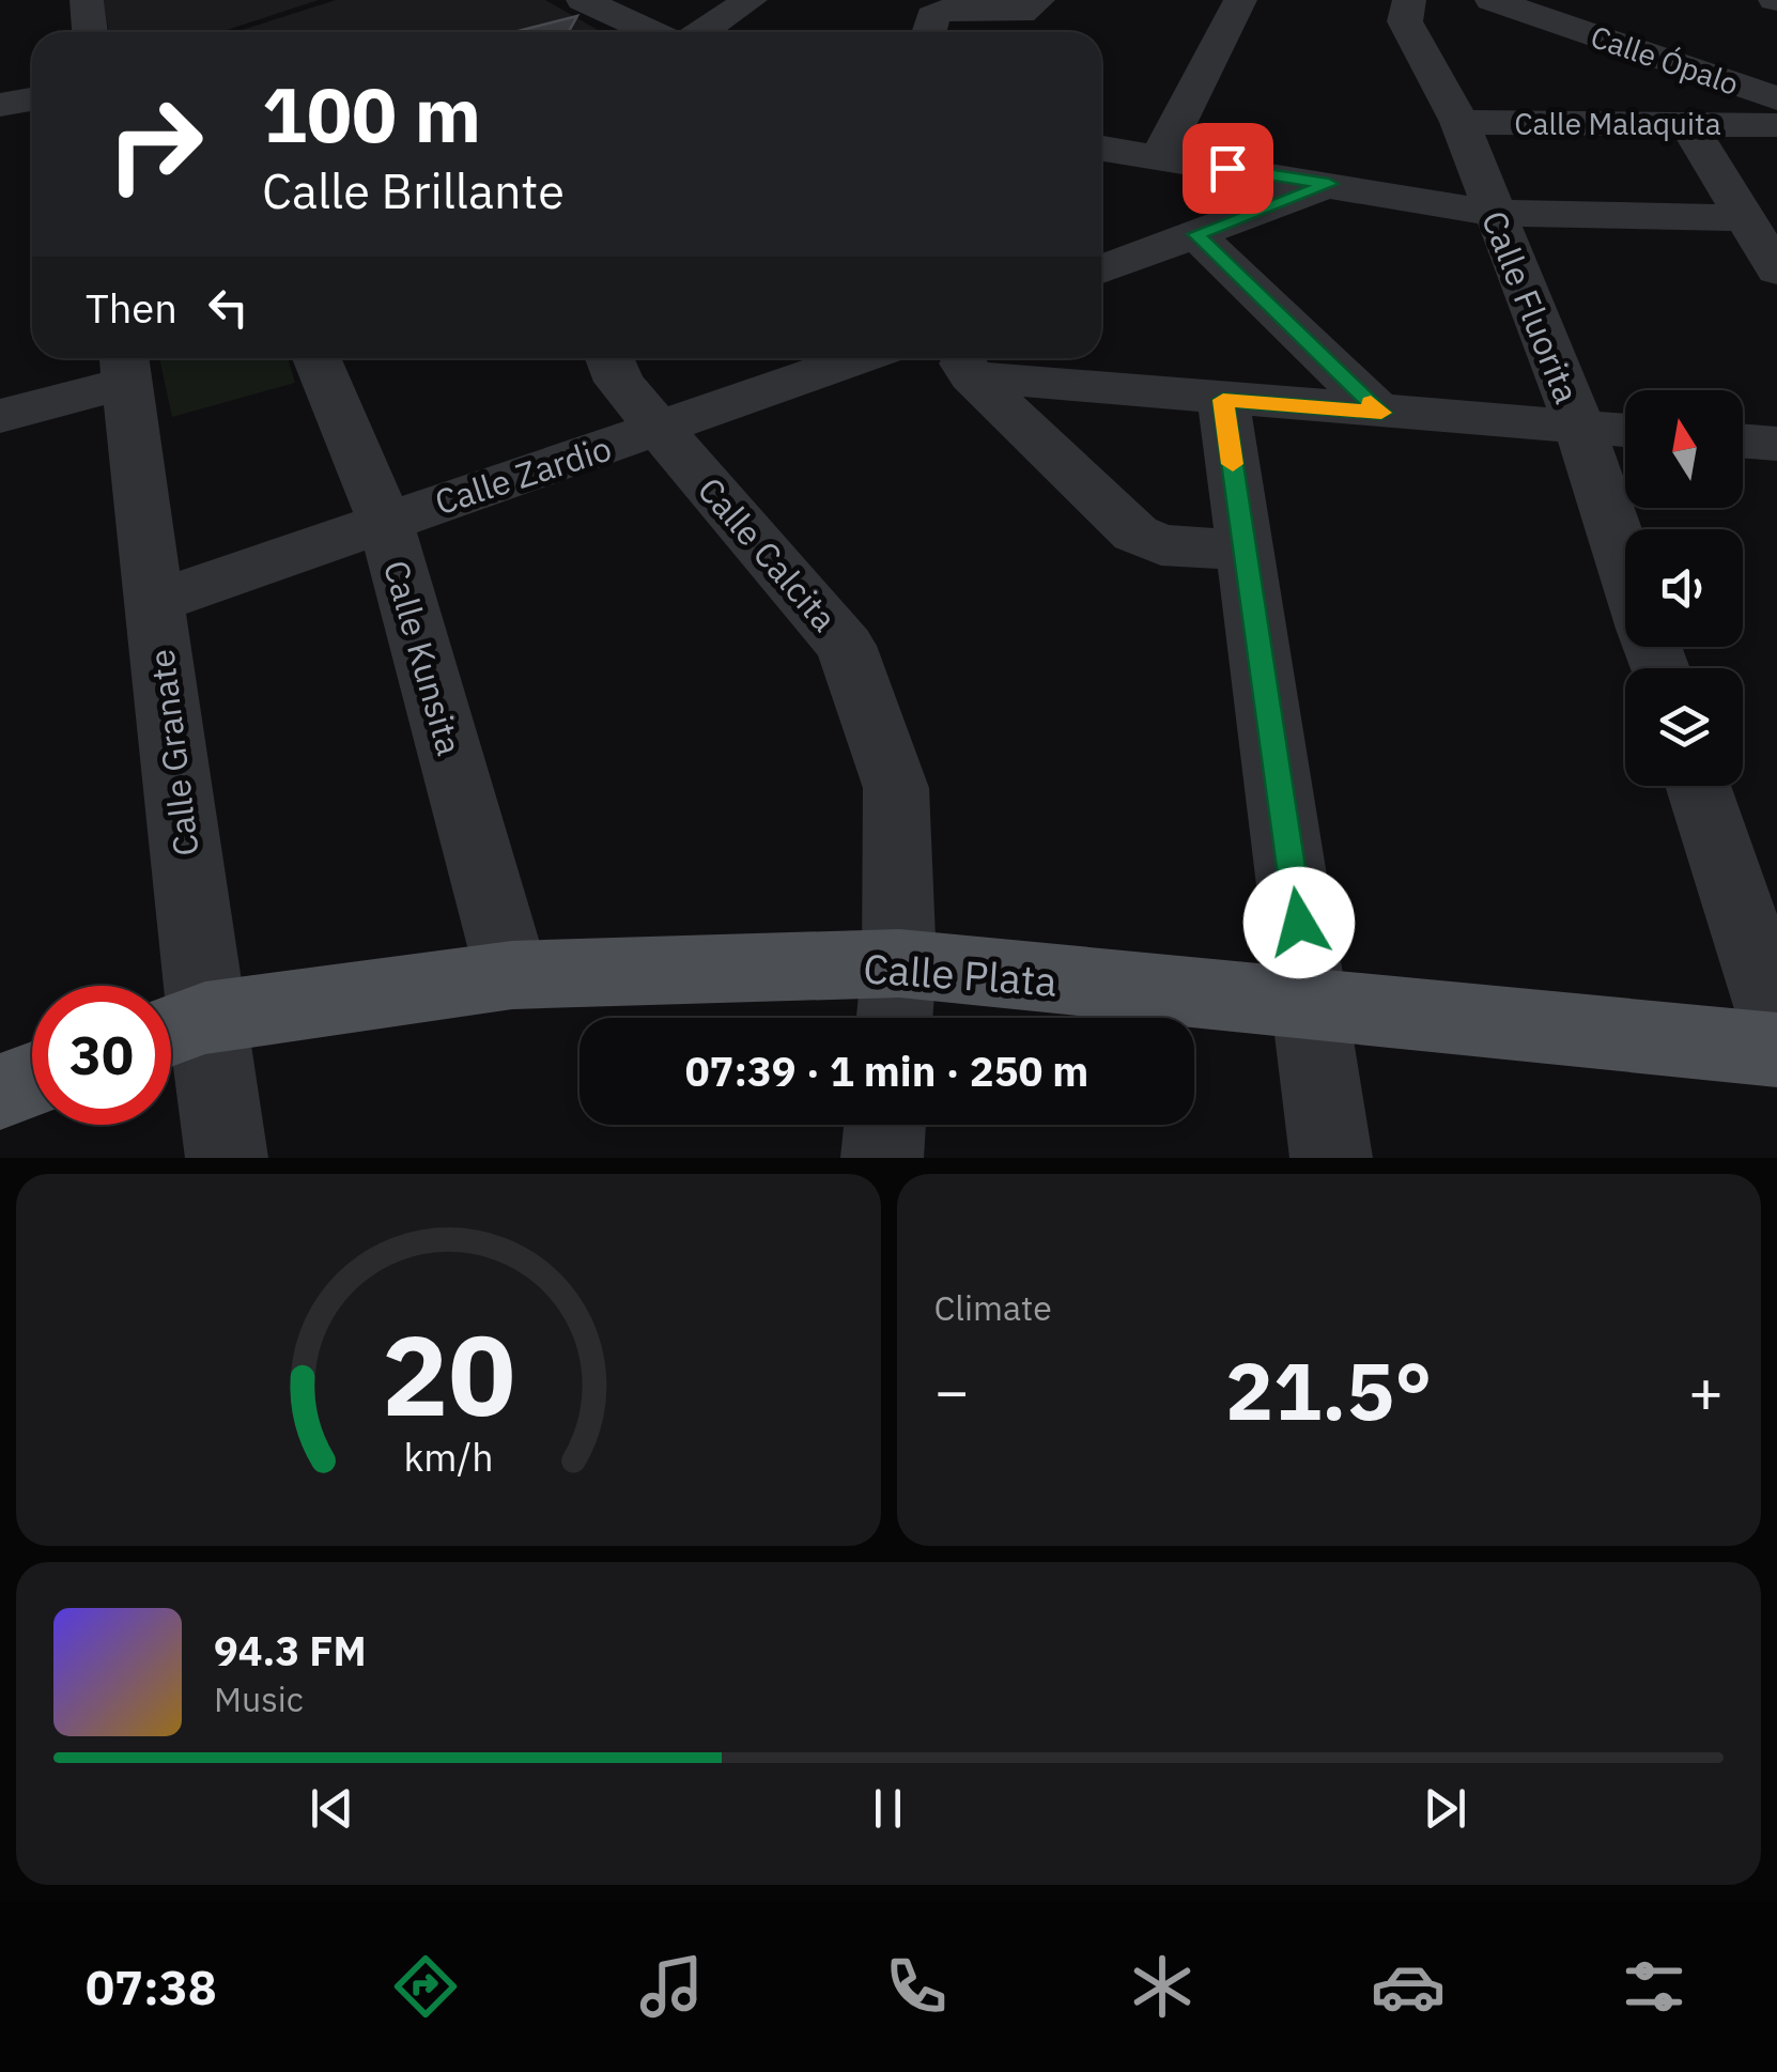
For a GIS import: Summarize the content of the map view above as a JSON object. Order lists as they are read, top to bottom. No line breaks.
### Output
{"streets":{"main road":["Calle Plata"],"street":["Calle Ópalo","Calle Malaquita","Calle Fluorita","Calle Zardio","Calle Calcita","Calle Kunsita","Calle Granate"]},"crossings":[["Calle Malaquita","Calle Fluorita"],["Calle Zardio","Calle Calcita"],["Calle Zardio","Calle Kunsita"],["Calle Zardio","Calle Granate"],["Calle Calcita","Calle Plata"],["Calle Kunsita","Calle Plata"],["Calle Granate","Calle Plata"]],"north":"top","page":{"turn":["100 m","Calle Brillante"],"then":"Then","limit":"30","trip":"07:39 · 1 min · 250 m","tile":"Climate","heat":["−","21.5°","+"],"song":["94.3 FM","Music"],"tabs":"07:38","gauge":["20","km/h"]}}
